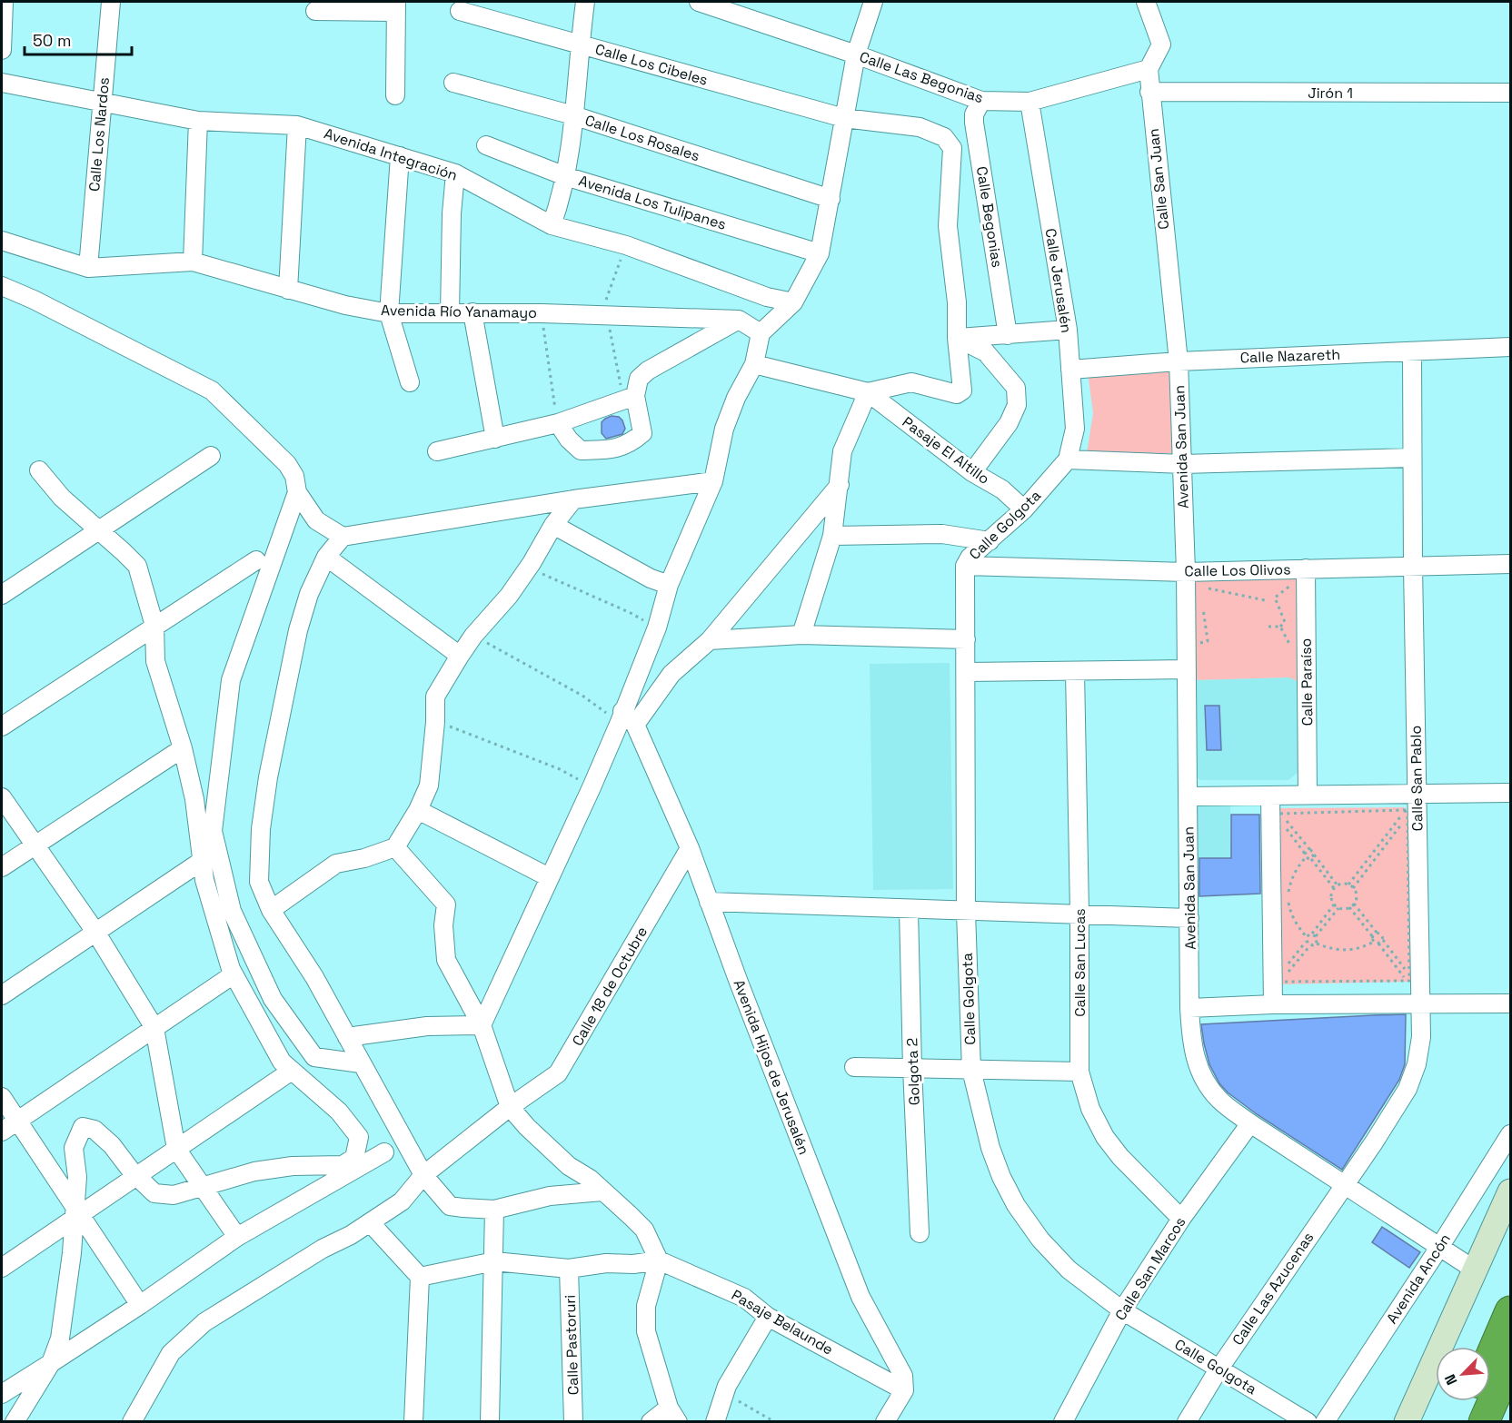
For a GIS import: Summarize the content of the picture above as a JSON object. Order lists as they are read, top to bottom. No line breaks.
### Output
{"streets":{"street":["Calle Los Cibeles","Calle Las Begonias","Jirón 1","Calle Los Nardos","Calle Los Rosales","Avenida Integración","Calle San Juan","Avenida Los Tulipanes","Calle Begonias","Calle Jerusalén","Avenida Río Yanamayo","Calle Nazareth","Avenida San Juan","Pasaje El Altillo","Calle Golgota","Calle Los Olivos","Calle Paraíso","Calle San Pablo","Calle San Lucas","Calle 18 de Octubre","Avenida Hijos de Jerusalén","Golgota 2","Calle San Marcos","Avenida Ancón","Calle Las Azucenas","Pasaje Belaunde","Calle Pastoruri"]},"crossings":[["Calle Los Cibeles","Pasaje El Altillo"],["Calle Las Begonias","Calle San Juan"],["Calle Las Begonias","Calle Begonias"],["Calle Las Begonias","Calle Jerusalén"],["Jirón 1","Calle San Juan"],["Calle Los Nardos","Avenida Integración"],["Calle Los Nardos","Avenida Río Yanamayo"],["Calle San Juan","Calle Nazareth"],["Calle San Juan","Avenida San Juan"],["Calle Jerusalén","Calle Nazareth"],["Calle Jerusalén","Calle Golgota"],["Calle Nazareth","Avenida San Juan"],["Calle Nazareth","Calle San Pablo"],["Avenida San Juan","Calle Los Olivos"],["Avenida San Juan","Calle San Pablo"],["Avenida San Juan","Calle San Marcos"],["Avenida San Juan","Avenida Ancón"],["Avenida San Juan","Calle Las Azucenas"],["Pasaje El Altillo","Calle Golgota"],["Calle Golgota","Calle Los Olivos"],["Calle Golgota","Calle San Marcos"],["Calle Golgota","Calle Las Azucenas"],["Calle Los Olivos","Calle Paraíso"],["Calle Los Olivos","Calle San Pablo"],["Calle San Pablo","Calle Las Azucenas"],["Calle San Lucas","Calle San Marcos"],["Calle 18 de Octubre","Avenida Hijos de Jerusalén"],["Avenida Hijos de Jerusalén","Pasaje Belaunde"]],"scale_bar":"50 m","north":"bottom left"}
